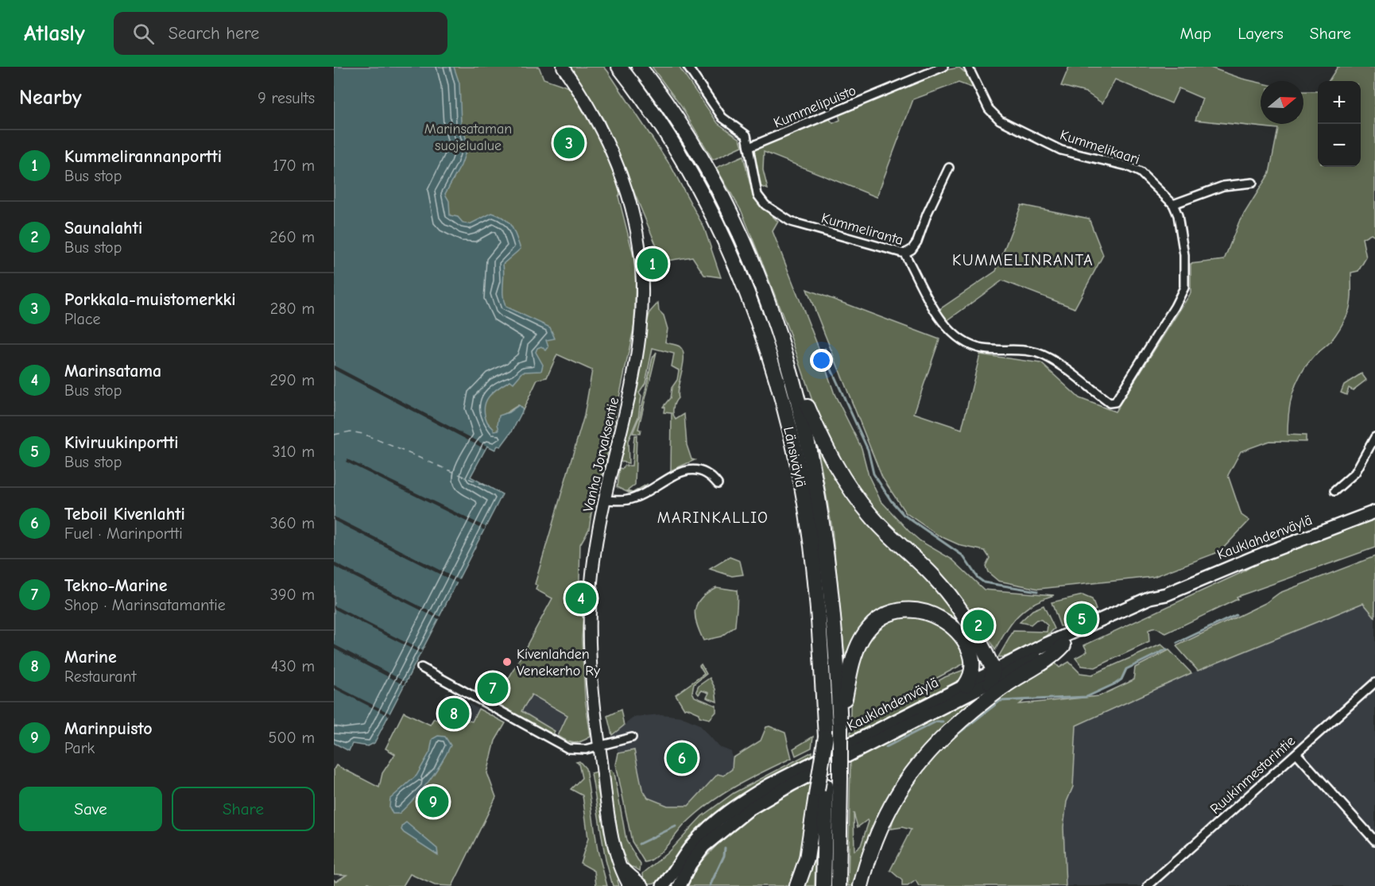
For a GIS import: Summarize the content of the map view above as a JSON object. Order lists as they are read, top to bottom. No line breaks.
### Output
{"streets":{"highway":["Länsiväylä"],"main road":["Vanha Jorvaksentie","Kauklahdenväylä"],"street":["Kummelipuisto","Kummelikaari","Kummeliranta","Ruukinmestarintie"]},"crossings":[["Kummelipuisto","Kummeliranta"],["Kummelikaari","Kummeliranta"]],"districts":["KUMMELINRANTA","MARINKALLIO"],"parks":["Marinsataman suojelualue"],"places":["Kivenlahden Venekerho Ry"],"north":"right","page":{"header":"Atlasly","search":"Search here","nav":["Map","Layers","Share"],"heading":["Nearby","9 results"],"map_buttons":["+","−"],"pins":["3","1","4","5","2","7","8","6","9"],"list":[{"mark":"1","name":"Kummelirannanportti","note":"Bus stop","value":"170 m"},{"mark":"2","name":"Saunalahti","note":"Bus stop","value":"260 m"},{"mark":"3","name":"Porkkala-muistomerkki","note":"Place","value":"280 m"},{"mark":"4","name":"Marinsatama","note":"Bus stop","value":"290 m"},{"mark":"5","name":"Kiviruukinportti","note":"Bus stop","value":"310 m"},{"mark":"6","name":"Teboil Kivenlahti","note":"Fuel · Marinportti","value":"360 m"},{"mark":"7","name":"Tekno-Marine","note":"Shop · Marinsatamantie","value":"390 m"},{"mark":"8","name":"Marine","note":"Restaurant","value":"430 m"},{"mark":"9","name":"Marinpuisto","note":"Park","value":"500 m"}],"buttons":["Save","Share"]}}
